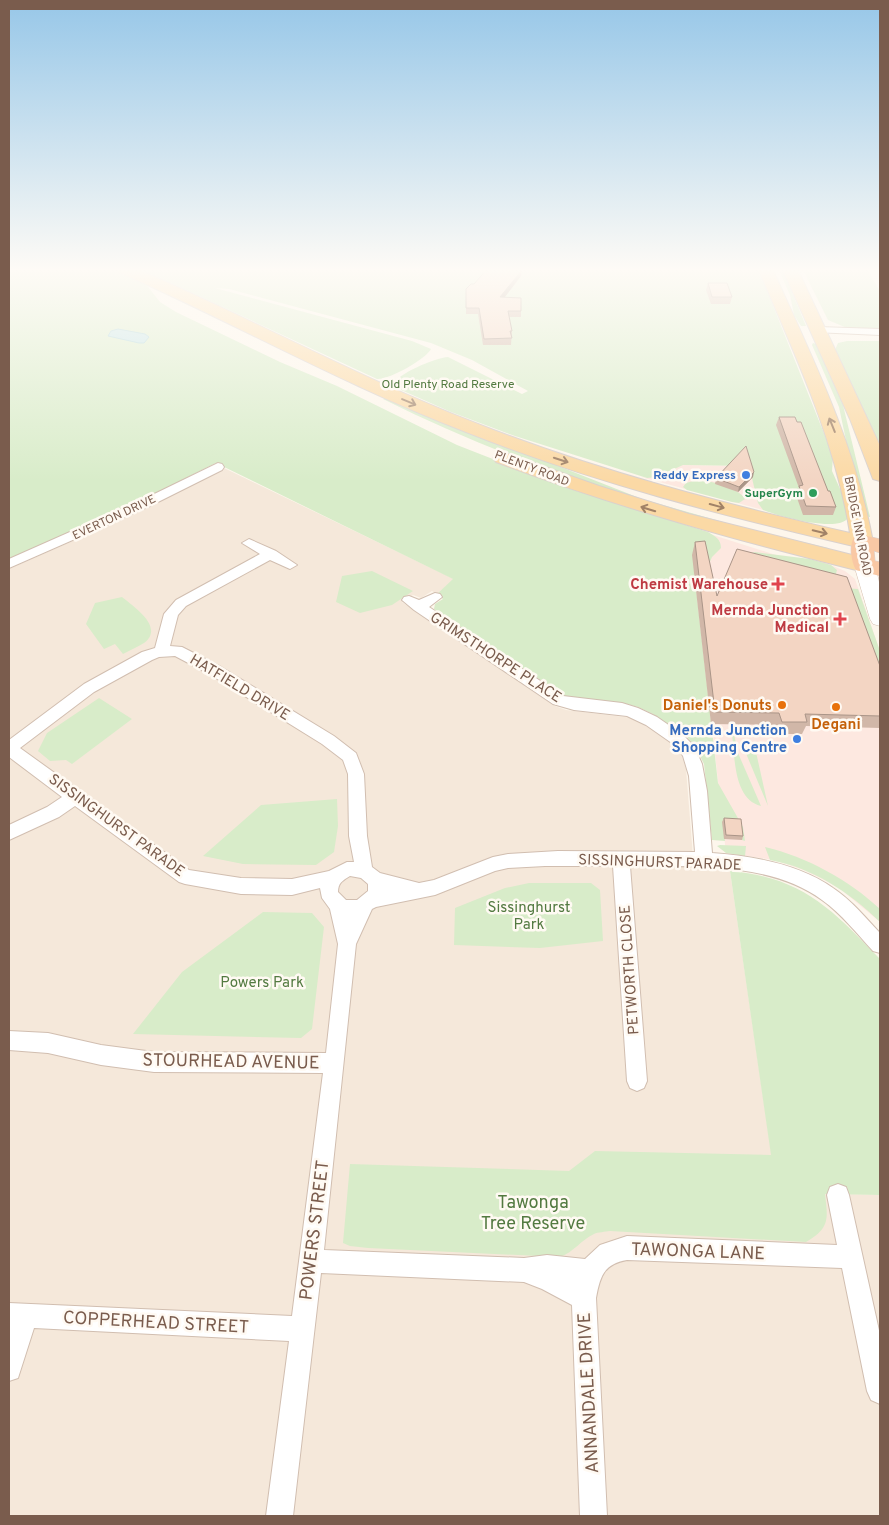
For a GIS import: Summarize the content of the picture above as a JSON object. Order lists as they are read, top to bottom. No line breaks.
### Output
{"streets":{"highway":["BRIDGE INN ROAD"],"main road":["PLENTY ROAD"],"street":["EVERTON DRIVE","GRIMSTHORPE PLACE","HATFIELD DRIVE","SISSINGHURST PARADE","PETWORTH CLOSE","STOURHEAD AVENUE","POWERS STREET","TAWONGA LANE","COPPERHEAD STREET","ANNANDALE DRIVE"]},"crossings":[["PLENTY ROAD","BRIDGE INN ROAD"],["GRIMSTHORPE PLACE","SISSINGHURST PARADE"],["HATFIELD DRIVE","SISSINGHURST PARADE"],["HATFIELD DRIVE","POWERS STREET"],["SISSINGHURST PARADE","PETWORTH CLOSE"],["SISSINGHURST PARADE","POWERS STREET"],["STOURHEAD AVENUE","POWERS STREET"],["POWERS STREET","COPPERHEAD STREET"],["TAWONGA LANE","ANNANDALE DRIVE"]],"parks":["Old Plenty Road Reserve","Sissinghurst Park","Powers Park","Tawonga Tree Reserve"],"places":{"other":["Reddy Express","SuperGym","Daniel's Donuts","Degani","Mernda Junction Shopping Centre"],"health":["Chemist Warehouse","Mernda Junction Medical"]}}
